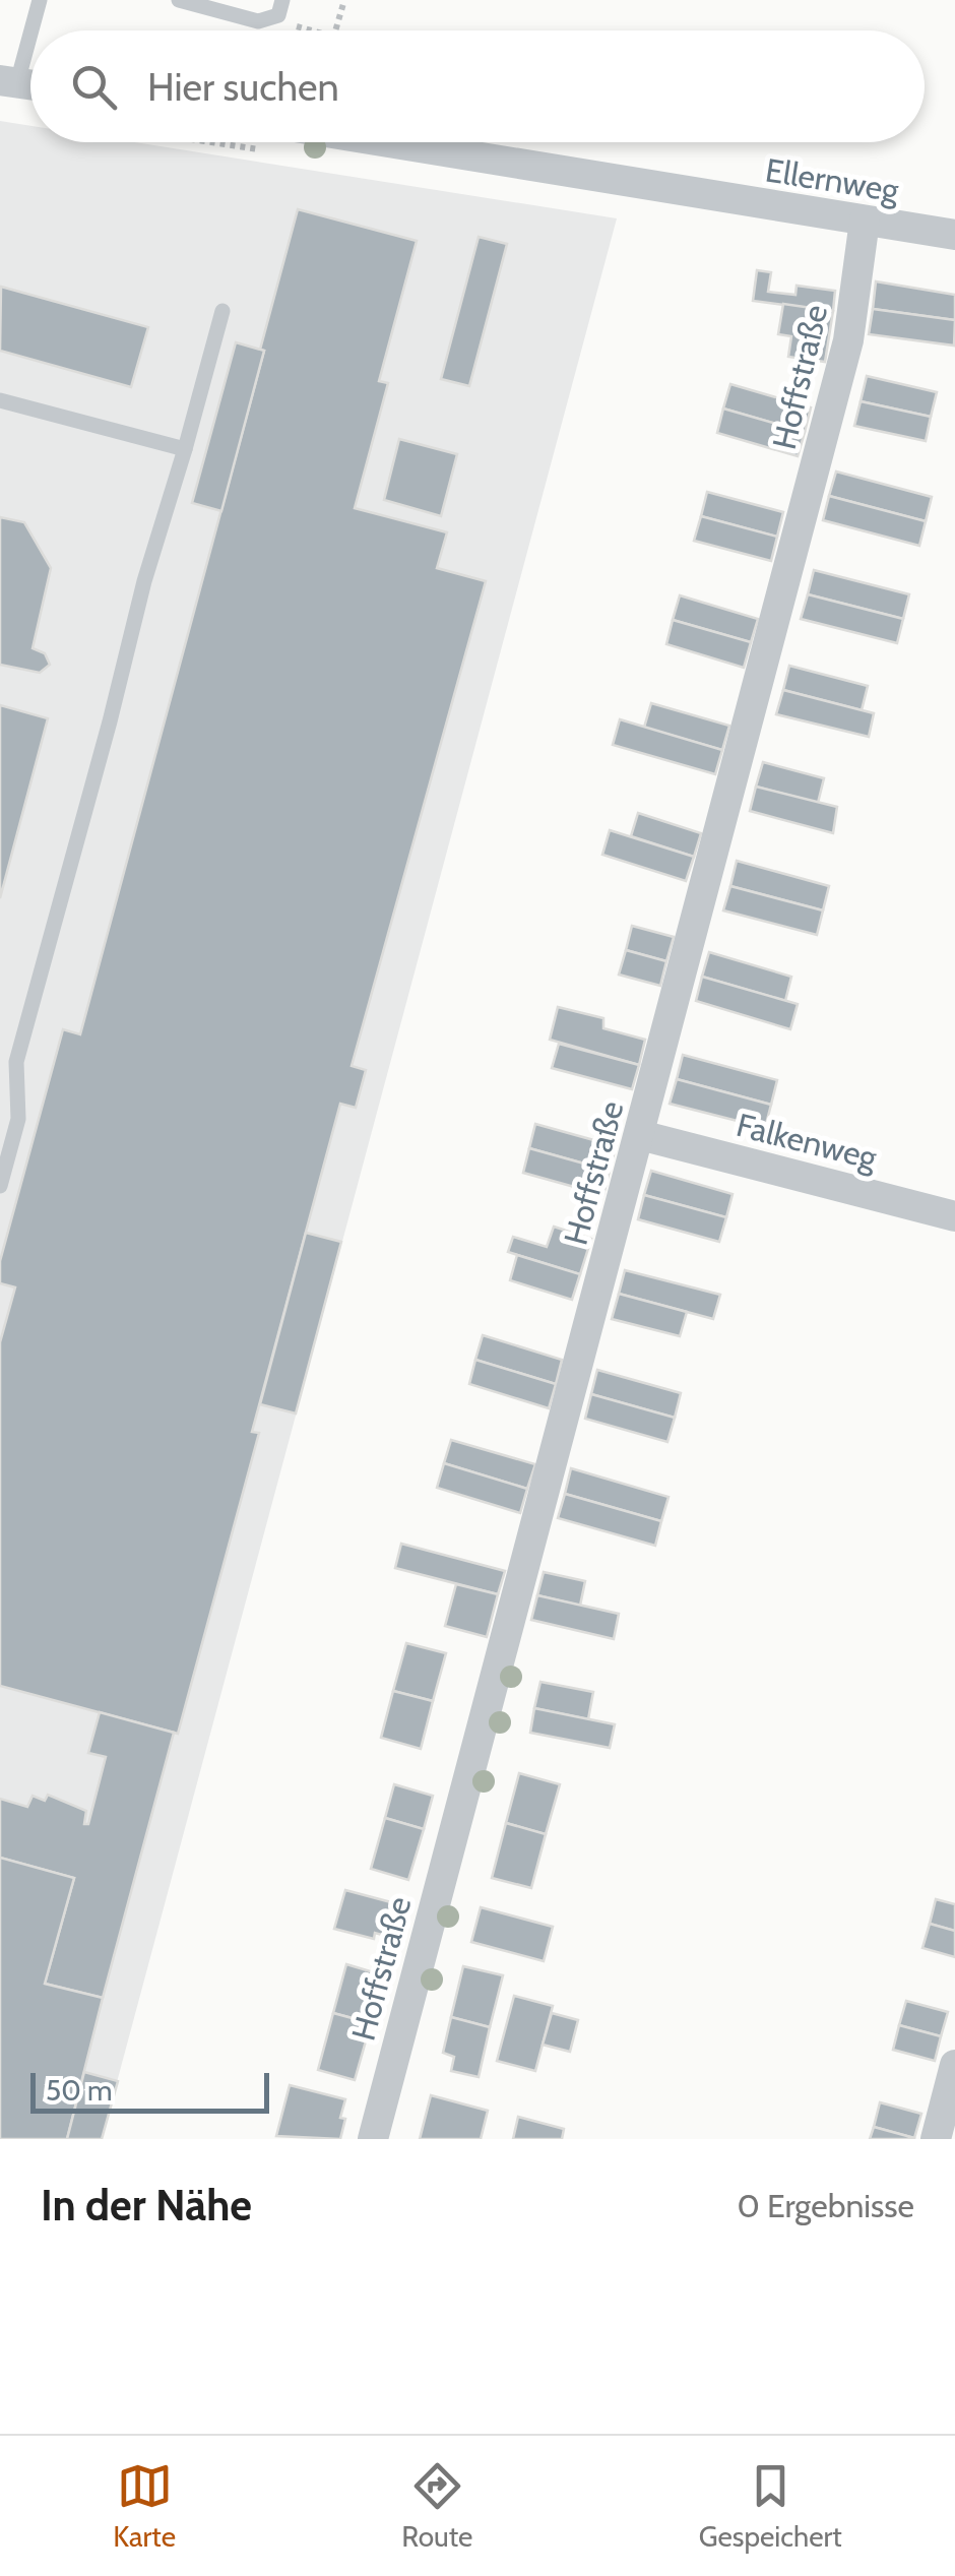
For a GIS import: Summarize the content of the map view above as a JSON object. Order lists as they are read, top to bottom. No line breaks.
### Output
{"streets":{"street":["Ellernweg","Hoffstraße","Falkenweg"]},"crossings":[["Ellernweg","Hoffstraße"],["Hoffstraße","Falkenweg"]],"scale_bar":"50 m","page":{"search":"Hier suchen","scale":"50 m","heading":["In der Nähe","0 Ergebnisse"],"nav":["Karte","Route","Gespeichert"]}}
